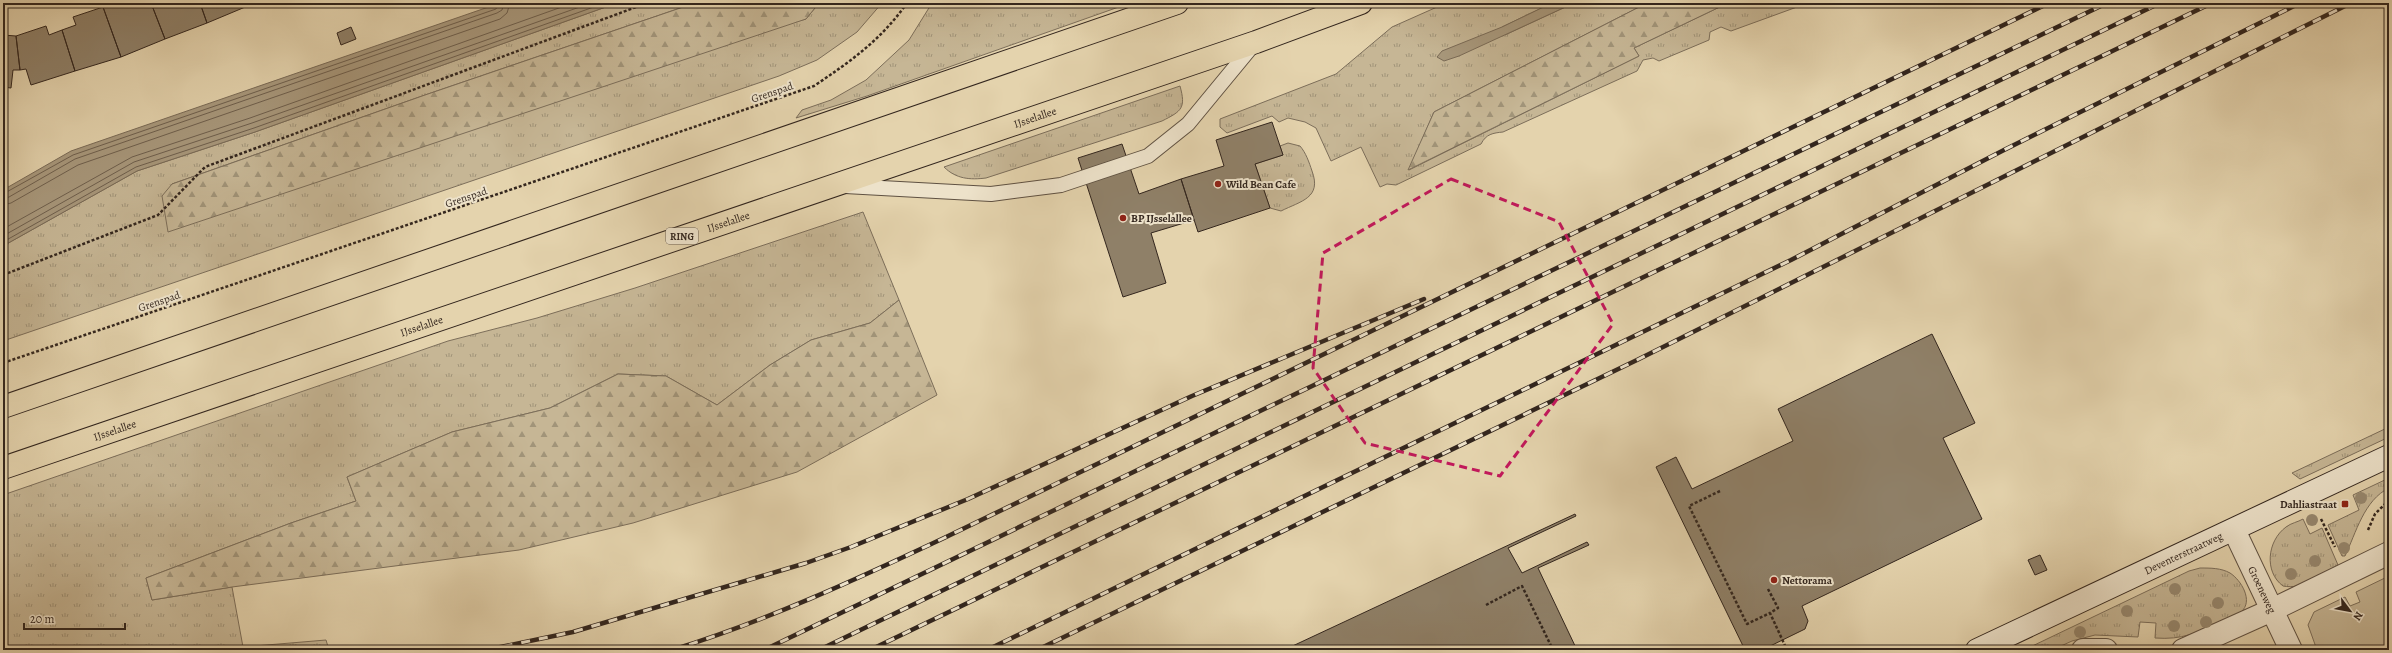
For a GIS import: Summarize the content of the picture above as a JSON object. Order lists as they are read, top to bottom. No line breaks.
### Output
{"streets":{"main road":["IJsselallee","RING"],"street":["Deventerstraatweg","Groeneweg"],"path":["Grenspad"]},"crossings":[["Deventerstraatweg","Groeneweg"]],"places":{"other":["Wild Bean Cafe","BP IJsselallee","Nettorama"],"transit":["Dahliastraat"]},"scale_bar":"20 m","north":"bottom right"}
